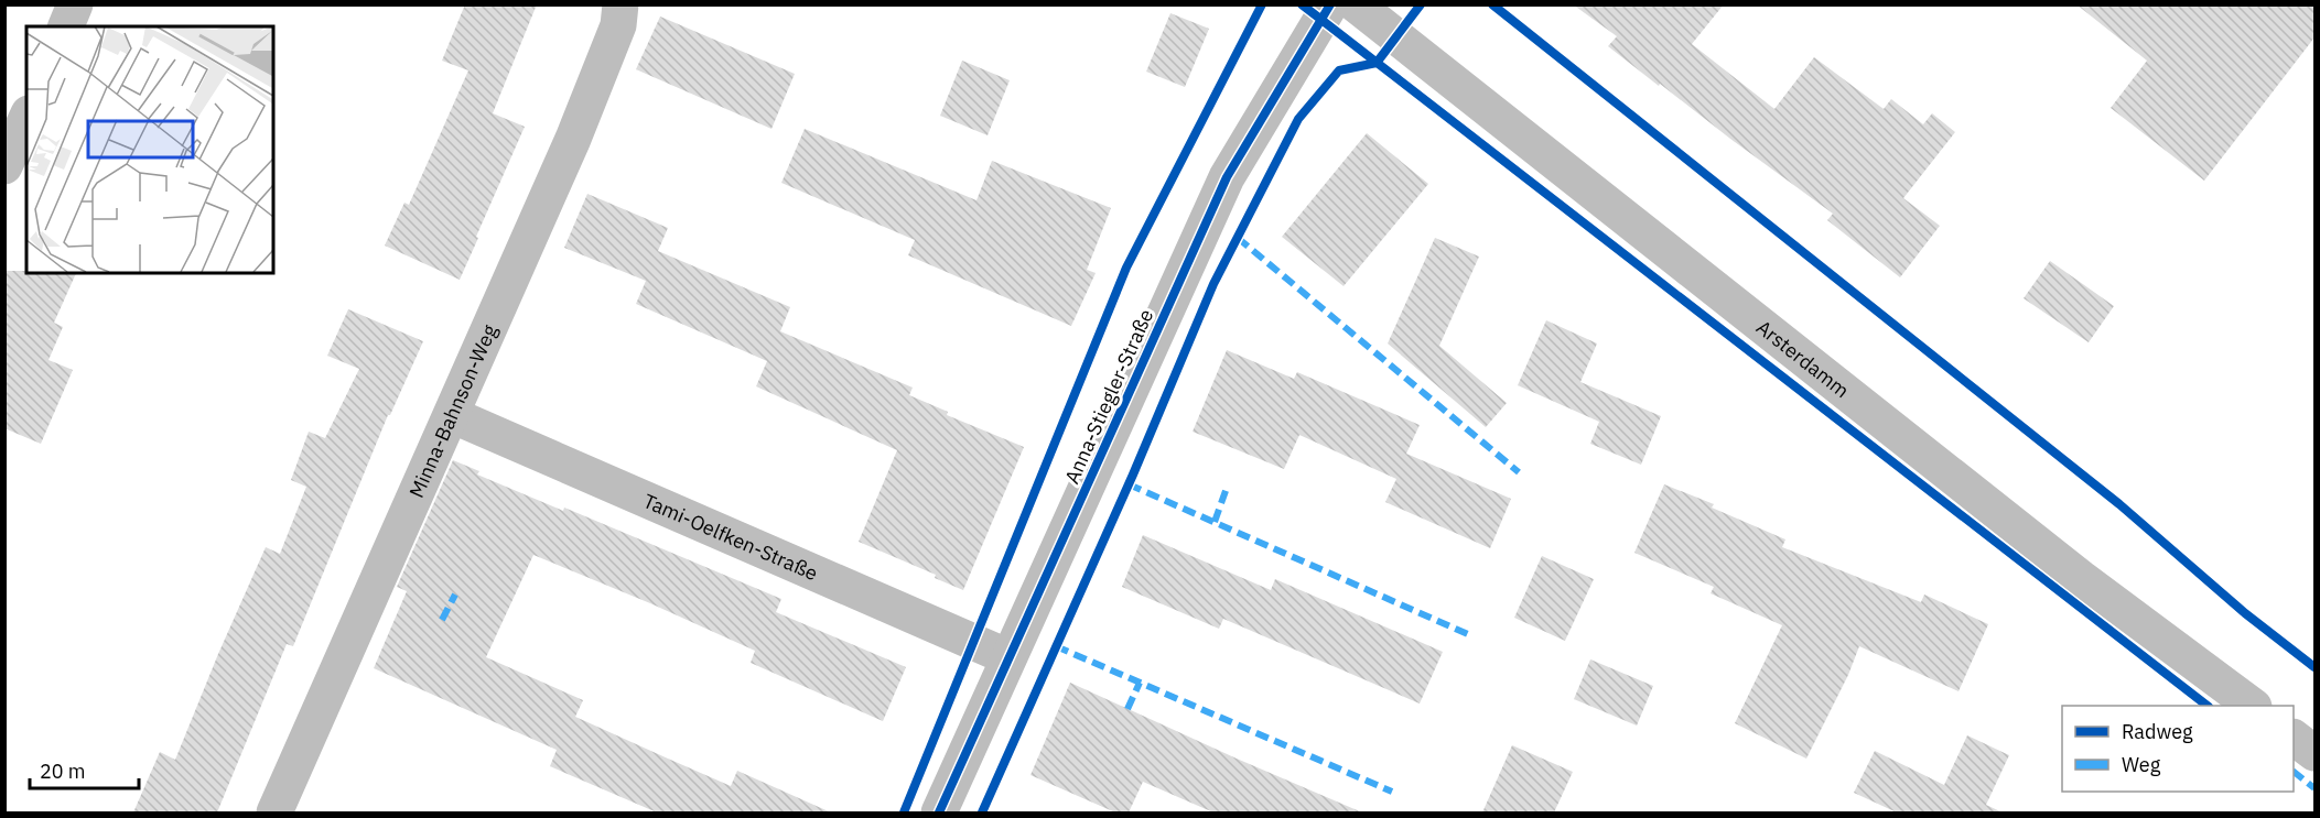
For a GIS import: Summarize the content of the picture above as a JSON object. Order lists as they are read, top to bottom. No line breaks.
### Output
{"streets":{"street":["Arsterdamm","Anna-Stiegler-Straße","Minna-Bahnson-Weg","Tami-Oelfken-Straße"]},"crossings":[["Anna-Stiegler-Straße","Tami-Oelfken-Straße"],["Minna-Bahnson-Weg","Tami-Oelfken-Straße"]],"legend":["Radweg","Weg"],"scale_bar":"20 m"}
